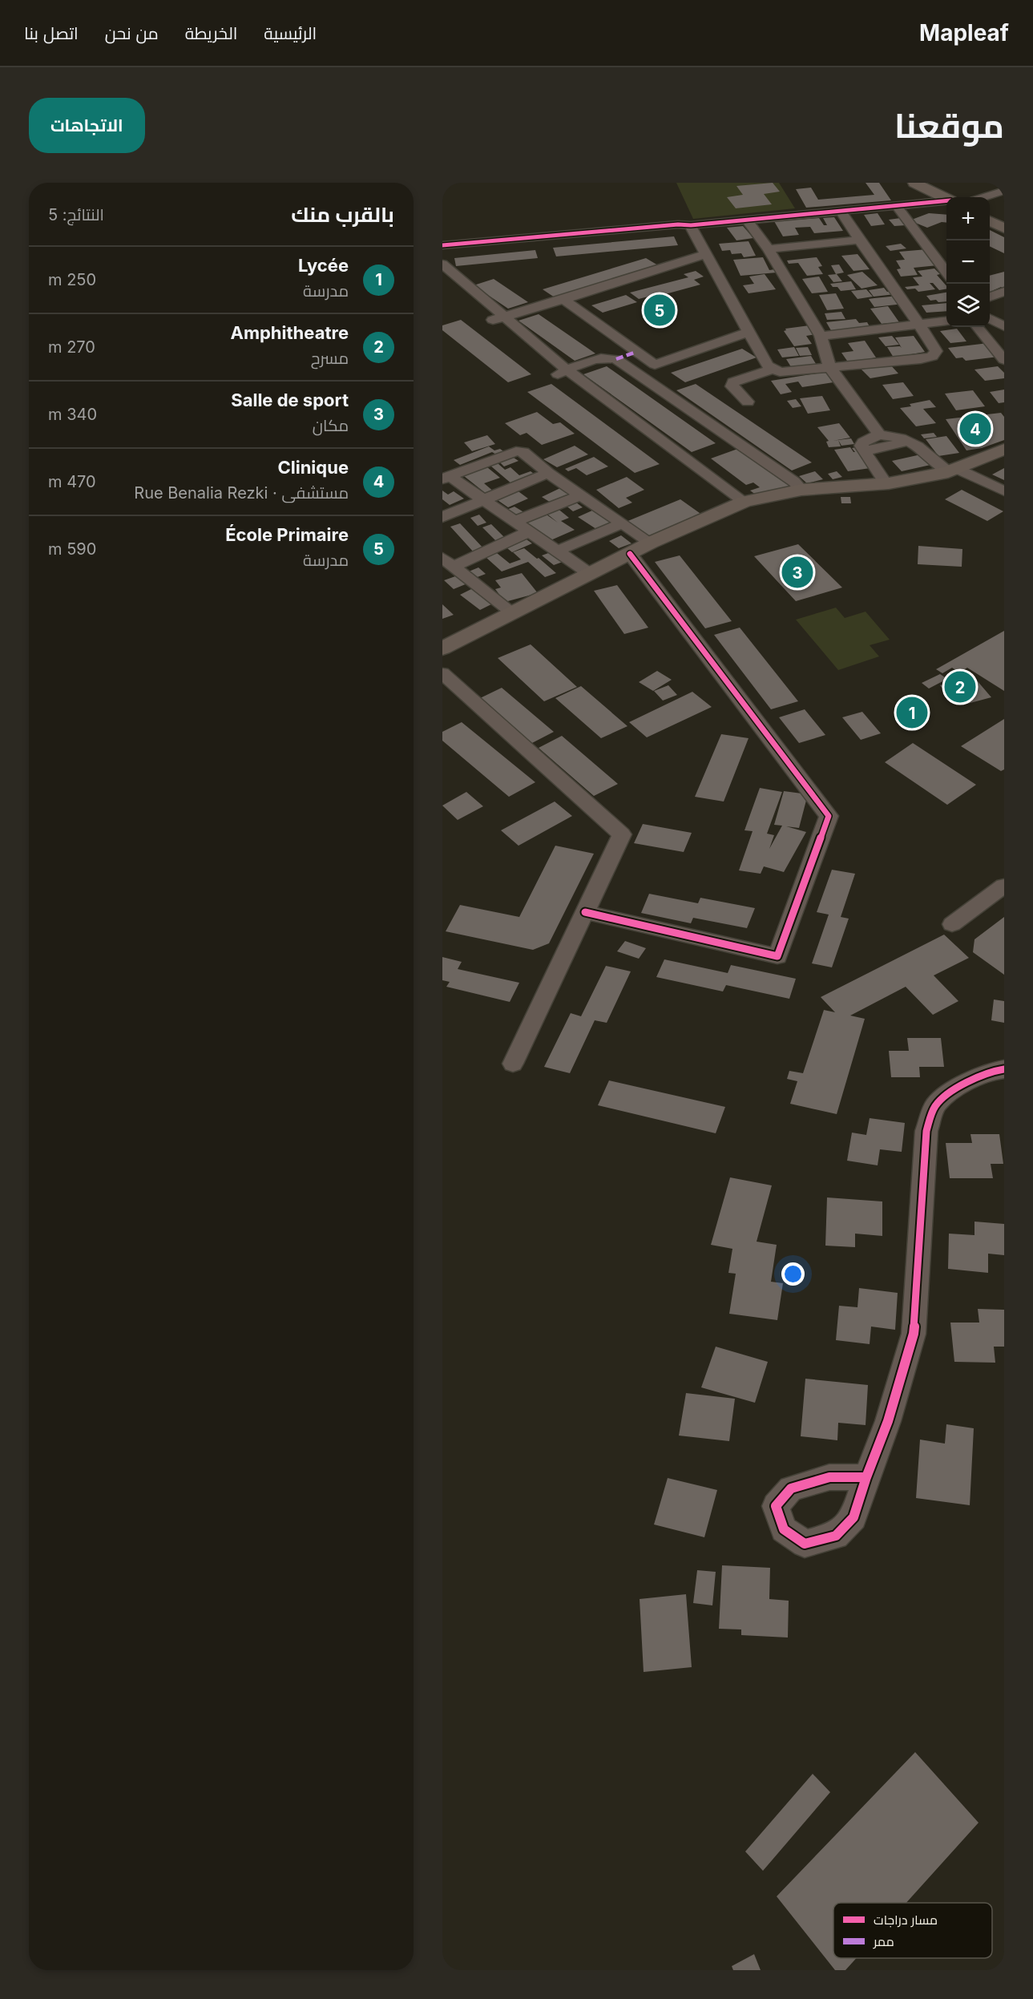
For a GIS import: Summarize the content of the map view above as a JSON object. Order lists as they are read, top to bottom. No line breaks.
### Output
{"legend":["مسار دراجات","ممر"],"page":{"header":"Mapleaf","nav":["الرئيسية","الخريطة","من نحن","اتصل بنا"],"title":"موقعنا","buttons":"الاتجاهات","heading":["بالقرب منك","النتائج: 5"],"map_buttons":["+","−"],"list":[{"mark":"1","name":"Lycée","note":"مدرسة","value":"250 m"},{"mark":"2","name":"Amphitheatre","note":"مسرح","value":"270 m"},{"mark":"3","name":"Salle de sport","note":"مكان","value":"340 m"},{"mark":"4","name":"Clinique","note":"مستشفى · Rue Benalia Rezki","value":"470 m"},{"mark":"5","name":"École Primaire","note":"مدرسة","value":"590 m"}],"pins":["5","4","3","2","1"]}}
